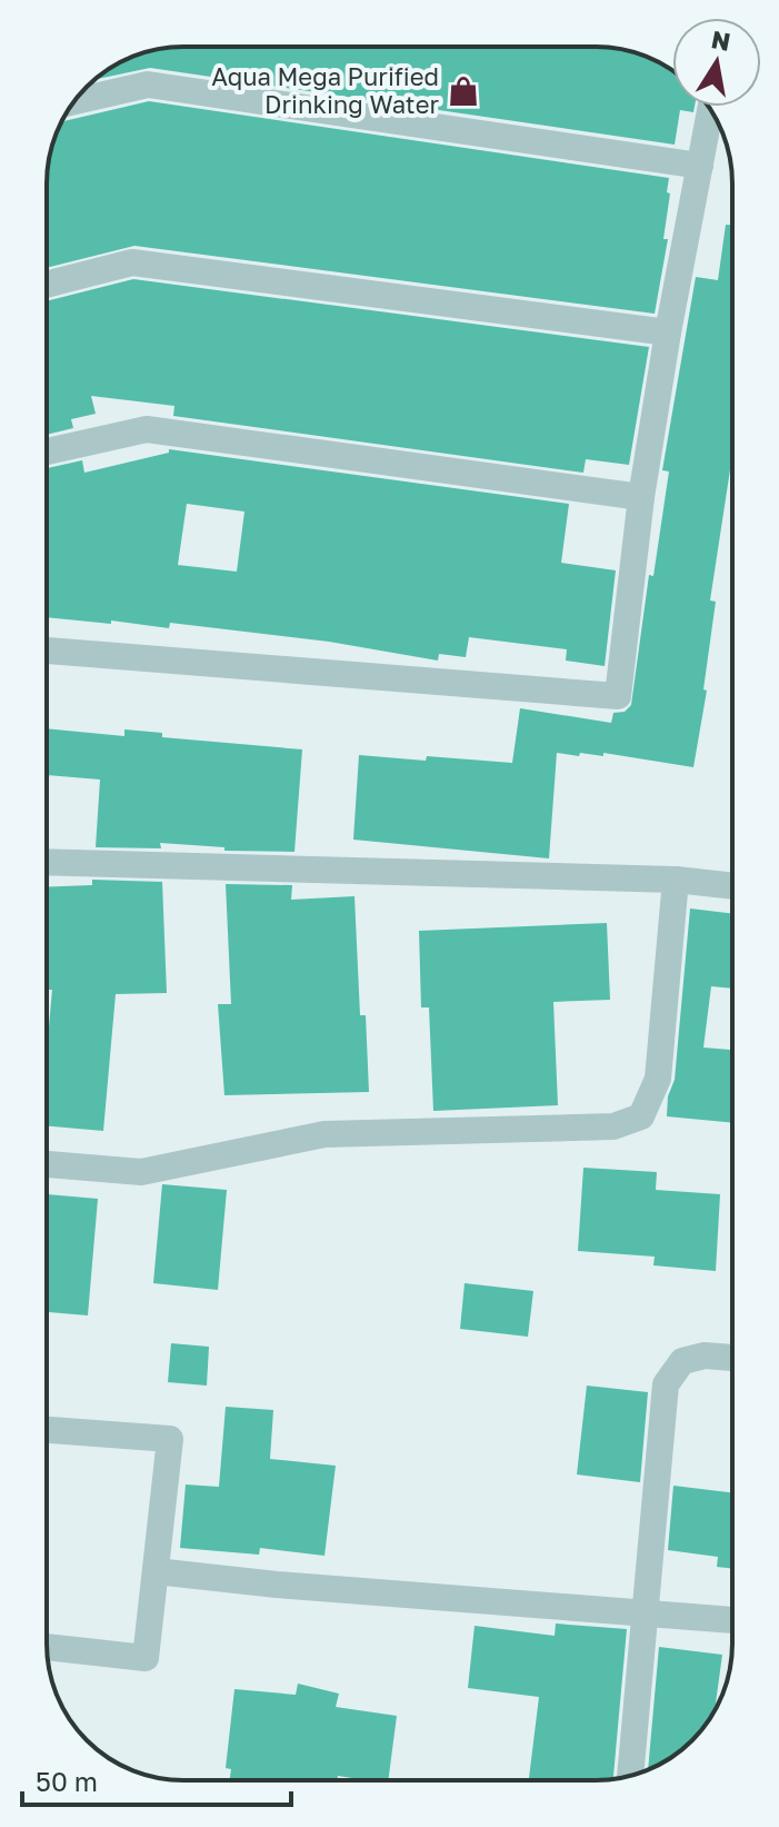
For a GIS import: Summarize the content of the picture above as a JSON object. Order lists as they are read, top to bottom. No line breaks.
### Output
{"places":{"shop":["Aqua Mega Purified Drinking Water"]},"scale_bar":"50 m","north":"top"}
